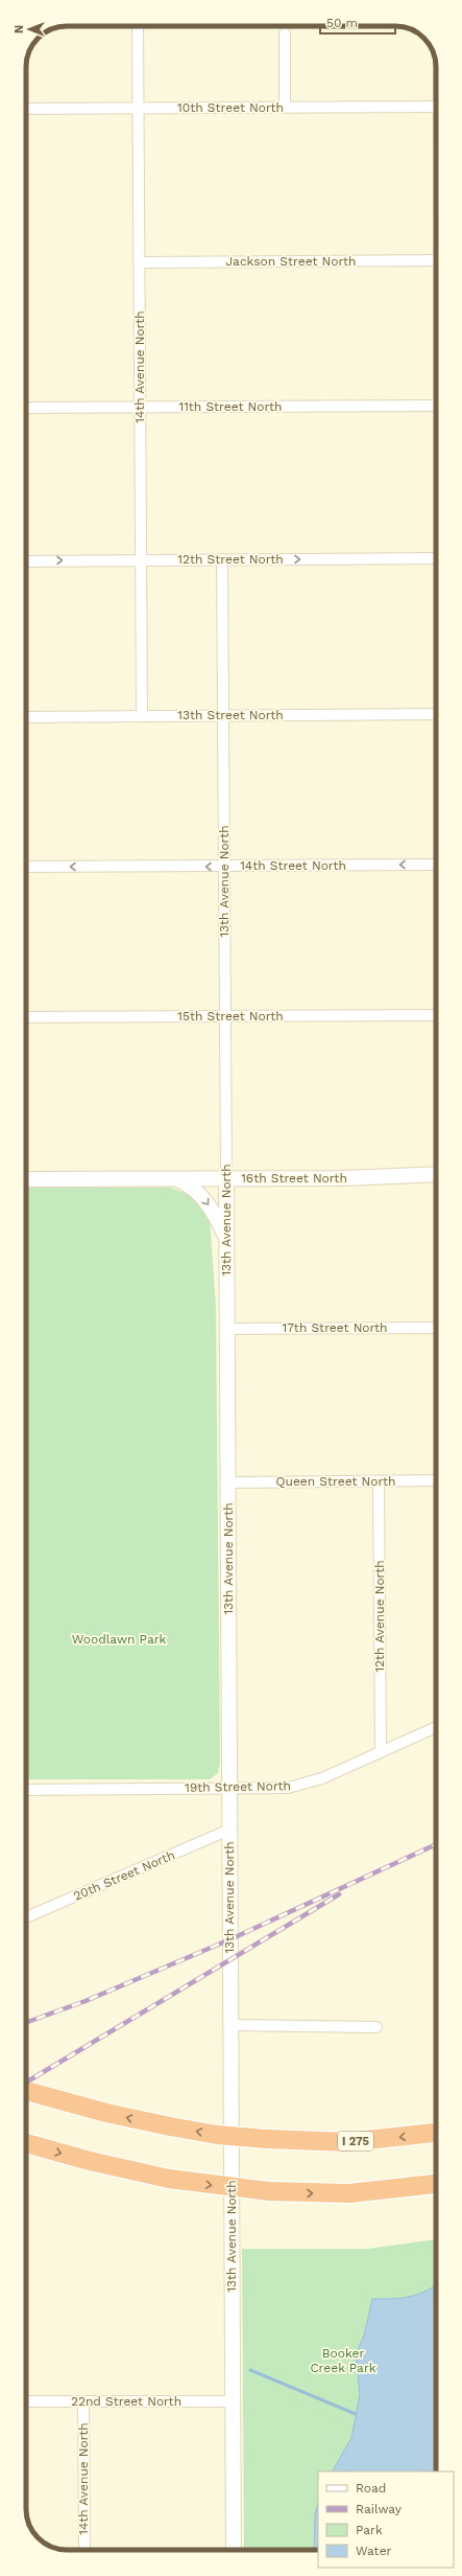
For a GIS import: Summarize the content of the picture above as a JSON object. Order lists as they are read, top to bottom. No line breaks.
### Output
{"streets":{"highway":["I 275"],"street":["10th Street North","Jackson Street North","14th Avenue North","11th Street North","12th Street North","13th Street North","14th Street North","13th Avenue North","15th Street North","16th Street North","17th Street North","Queen Street North","12th Avenue North","19th Street North","20th Street North","22nd Street North"]},"crossings":[["10th Street North","14th Avenue North"],["Jackson Street North","14th Avenue North"],["14th Avenue North","11th Street North"],["14th Avenue North","12th Street North"],["14th Avenue North","13th Street North"],["14th Avenue North","22nd Street North"],["12th Street North","13th Avenue North"],["13th Street North","13th Avenue North"],["14th Street North","13th Avenue North"],["13th Avenue North","15th Street North"],["13th Avenue North","16th Street North"],["13th Avenue North","17th Street North"],["13th Avenue North","Queen Street North"],["13th Avenue North","19th Street North"],["13th Avenue North","20th Street North"],["13th Avenue North","22nd Street North"],["Queen Street North","12th Avenue North"],["12th Avenue North","19th Street North"]],"one_way":["12th Street North","14th Street North"],"parks":["Woodlawn Park","Booker Creek Park"],"legend":["Road","Railway","Park","Water"],"scale_bar":"50 m","north":"left"}
